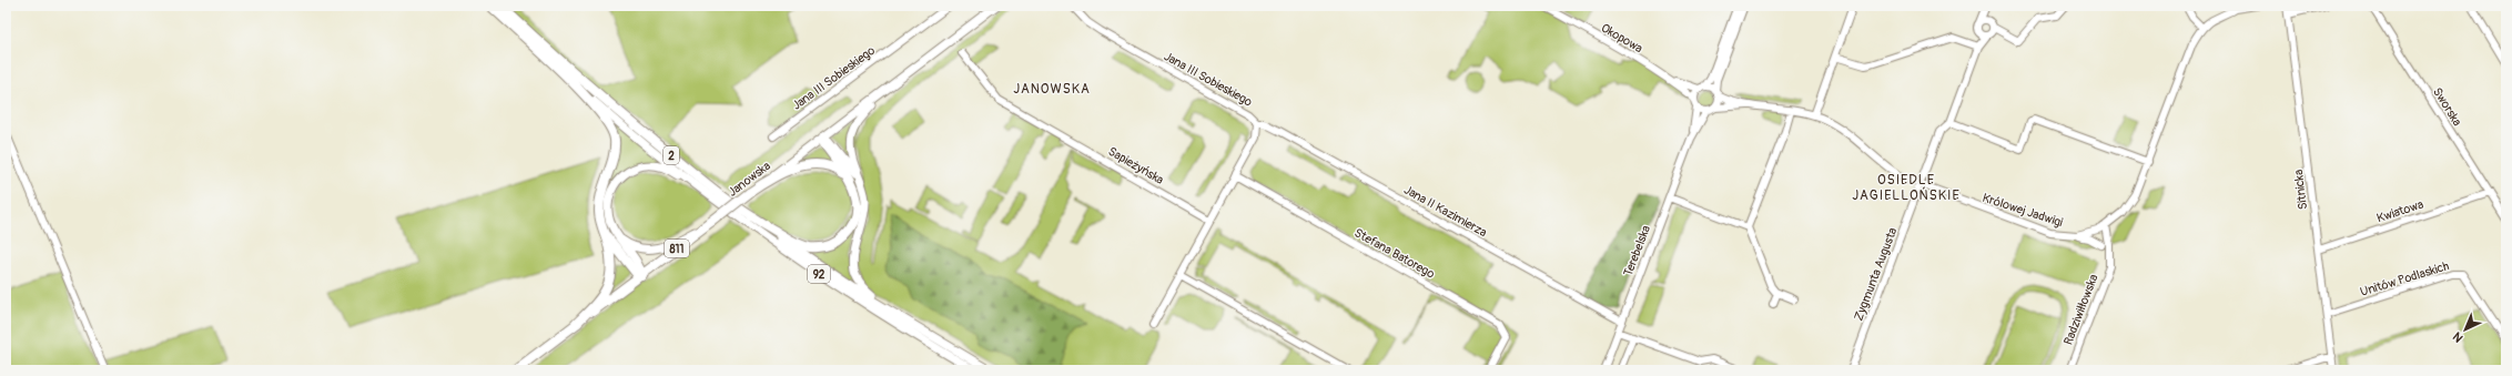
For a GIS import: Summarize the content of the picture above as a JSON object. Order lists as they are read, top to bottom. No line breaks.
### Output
{"streets":{"highway":["2","Janowska","811"],"main road":["92"],"street":["Okopowa","Jana III Sobieskiego","Sworska","Sapieżyńska","Sitnicka","Królowej Jadwigi","Jana II Kazimierza","Kwiatowa","Terebelska","Stefana Batorego","Zygmunta Augusta","Unitów Podlaskich","Radziwiłłowska"]},"crossings":[["Okopowa","Królowej Jadwigi"],["Okopowa","Terebelska"],["Jana III Sobieskiego","Sapieżyńska"],["Jana III Sobieskiego","Jana II Kazimierza"],["Jana III Sobieskiego","Stefana Batorego"],["Sworska","Kwiatowa"],["2","92"],["Sitnicka","Kwiatowa"],["Sitnicka","Unitów Podlaskich"],["Królowej Jadwigi","Terebelska"],["Królowej Jadwigi","Zygmunta Augusta"],["Królowej Jadwigi","Radziwiłłowska"],["Jana II Kazimierza","Terebelska"]],"districts":["JANOWSKA","OSIEDLE JAGIELLOŃSKIE"],"north":"bottom left"}
